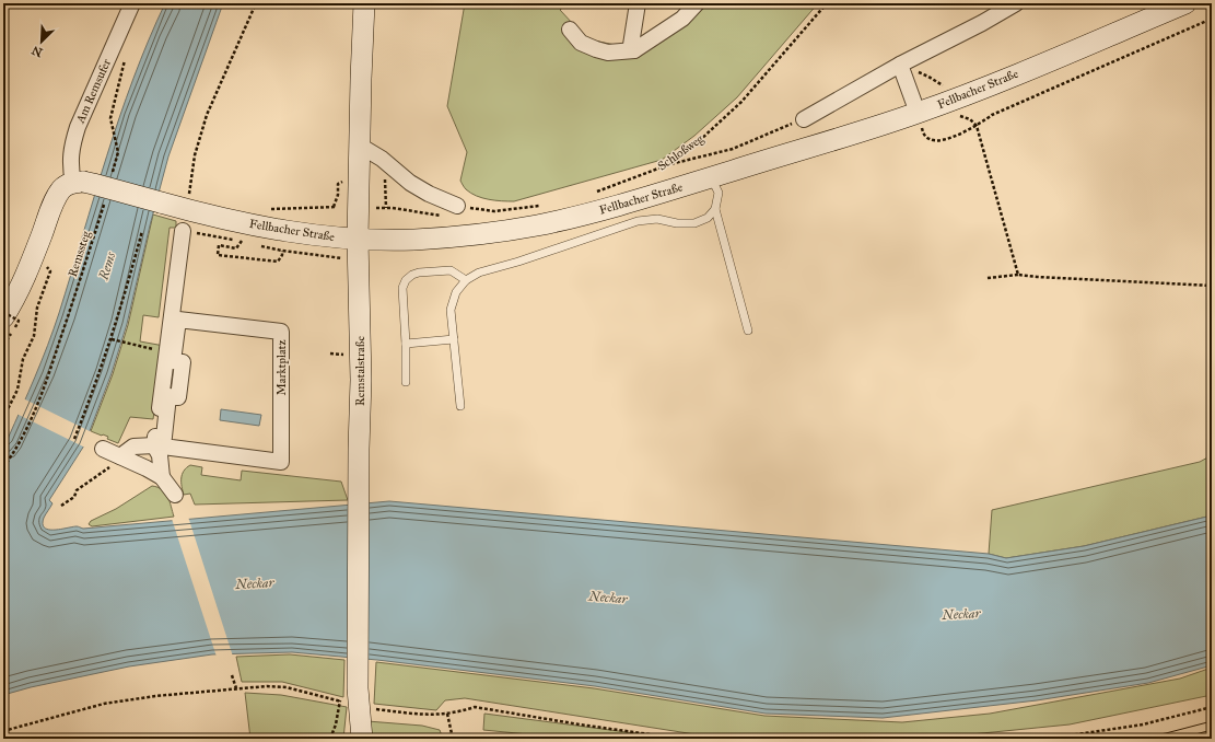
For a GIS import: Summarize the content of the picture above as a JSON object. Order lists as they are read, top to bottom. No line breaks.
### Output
{"streets":{"main road":["Fellbacher Straße","Remstalstraße"],"street":["Am Remsufer","Marktplatz"],"path":["Schloßweg","Remssteg"]},"crossings":[["Fellbacher Straße","Am Remsufer"],["Fellbacher Straße","Remstalstraße"]],"water":["Rems","Neckar"],"north":"bottom left"}
